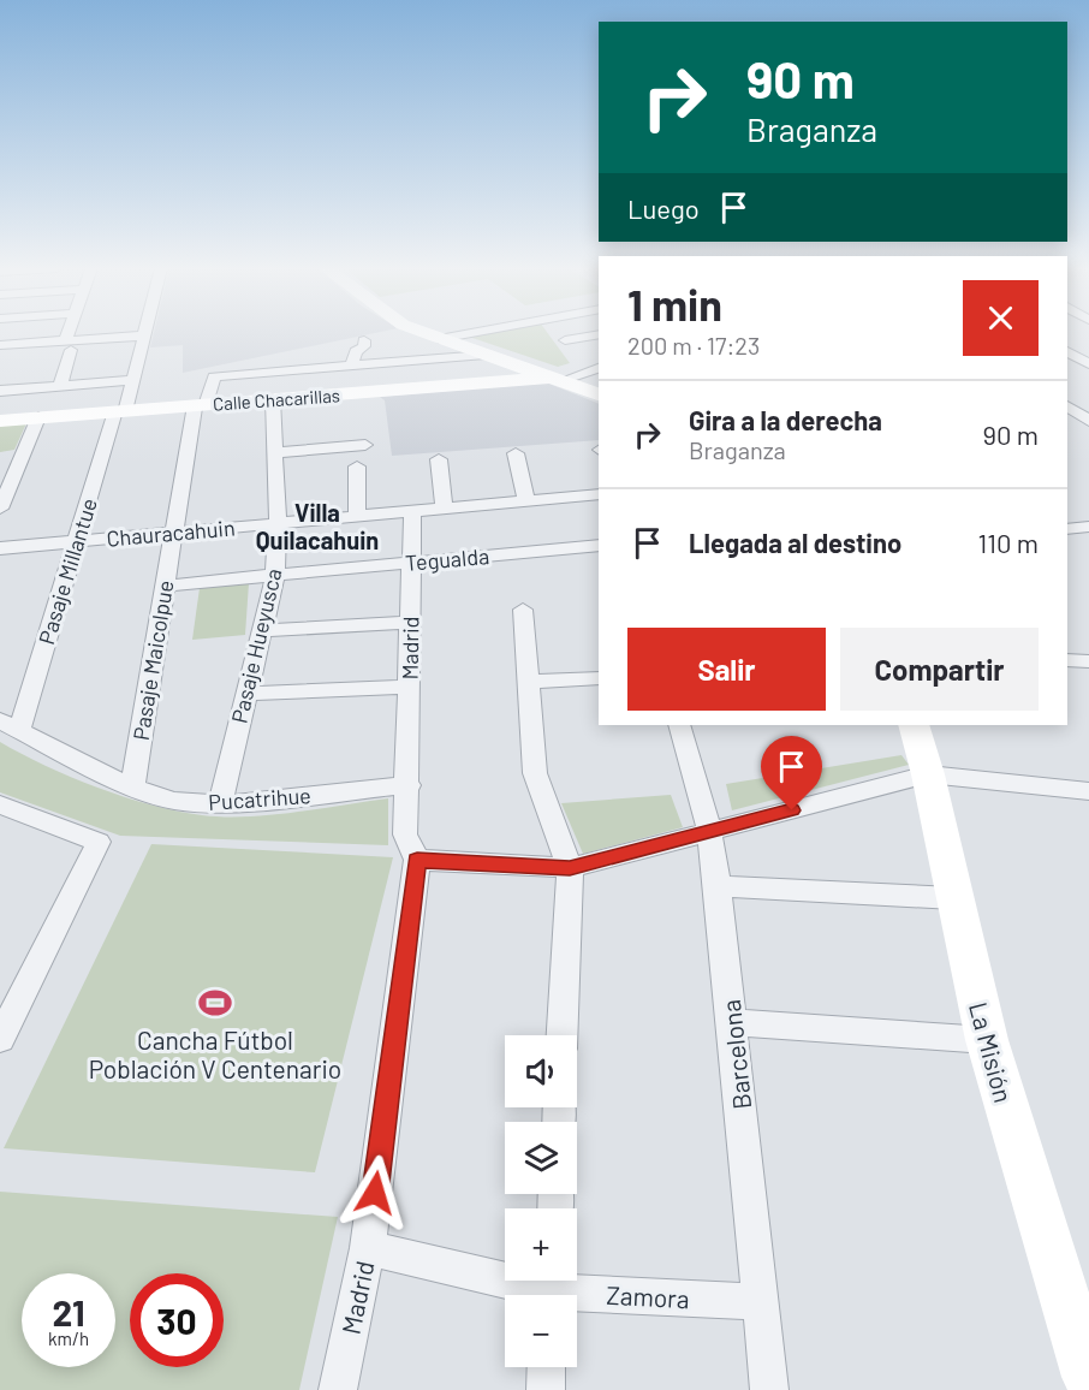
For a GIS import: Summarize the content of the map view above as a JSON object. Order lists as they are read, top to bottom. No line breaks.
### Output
{"streets":{"street":["Calle Chacarillas","Chauracahuin","Tegualda","Pasaje Millantue","Pasaje Hueyusca","Madrid","Pasaje Maicolpue","Pucatrihue","La Misión","Barcelona","Zamora"]},"crossings":[["Calle Chacarillas","Pasaje Millantue"],["Calle Chacarillas","Pasaje Hueyusca"],["Calle Chacarillas","Pasaje Maicolpue"],["Chauracahuin","Pasaje Millantue"],["Chauracahuin","Pasaje Hueyusca"],["Chauracahuin","Madrid"],["Chauracahuin","Pasaje Maicolpue"],["Tegualda","Pasaje Hueyusca"],["Tegualda","Madrid"],["Tegualda","Pasaje Maicolpue"],["Pasaje Millantue","Pucatrihue"],["Pasaje Hueyusca","Pucatrihue"],["Madrid","Pucatrihue"],["Madrid","Zamora"],["Pasaje Maicolpue","Pucatrihue"],["Barcelona","Zamora"]],"districts":["Villa Quilacahuin"],"places":{"sports":["Cancha Fútbol Población V Centenario"]},"page":{"turn":["90 m","Braganza"],"then":"Luego","heading":["1 min","200 m · 17:23"],"list":[{"name":"Gira a la derecha","note":"Braganza","value":"90 m"},{"name":"Llegada al destino","value":"110 m"}],"buttons":["Salir","Compartir"],"map_buttons":["+","−"],"speed":"21 km/h","limit":"30"}}
